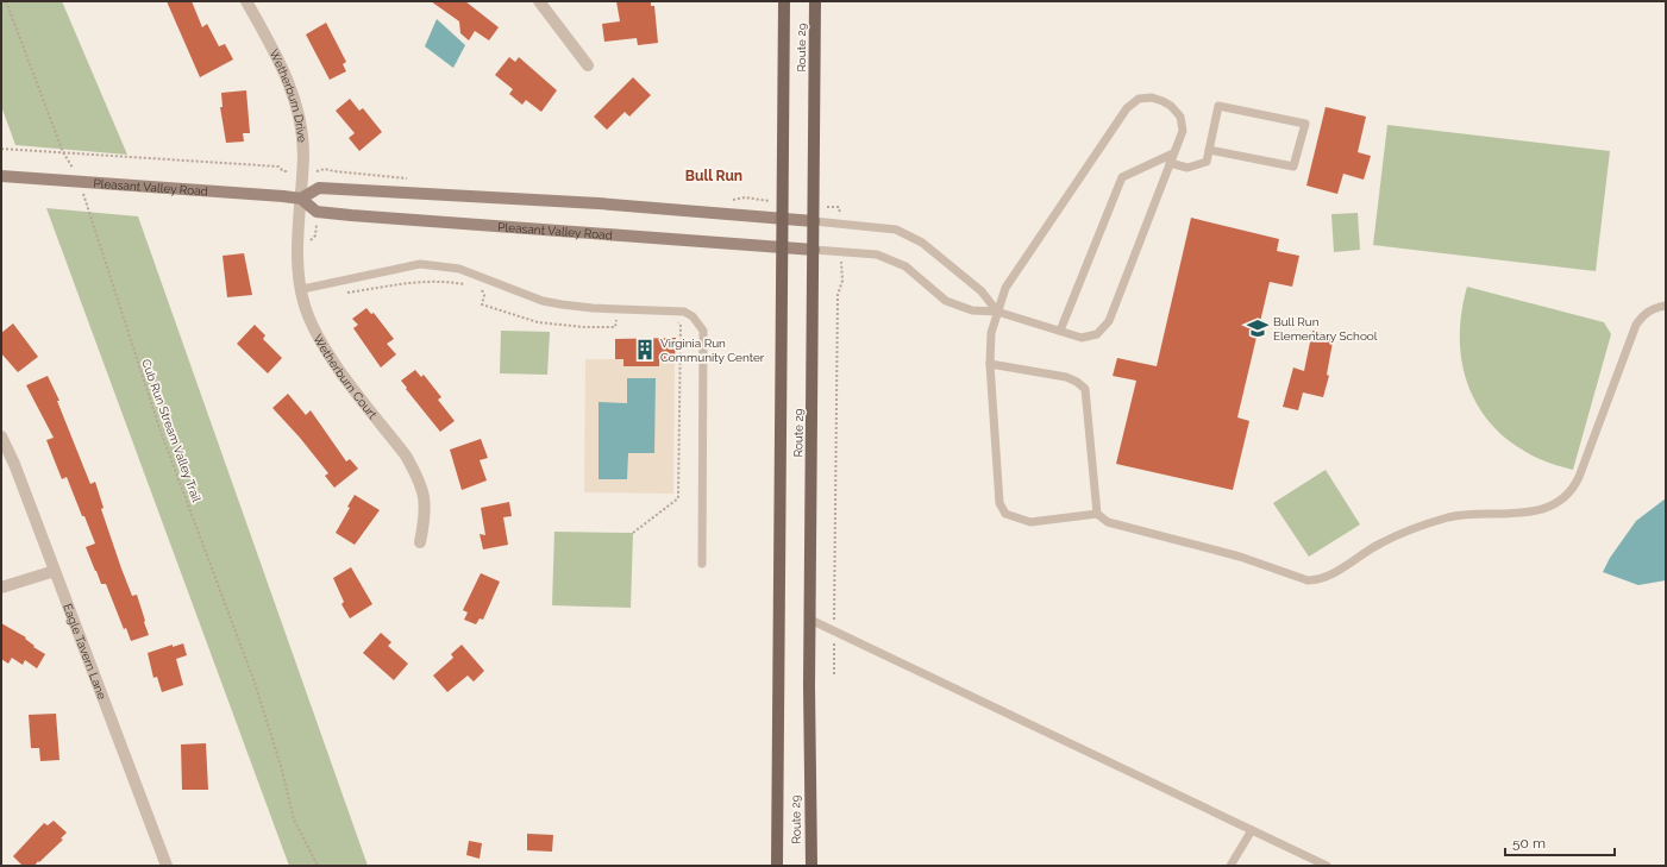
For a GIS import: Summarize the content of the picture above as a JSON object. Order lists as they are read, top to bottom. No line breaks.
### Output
{"streets":{"main road":["Route 29","Pleasant Valley Road"],"street":["Wetherburn Drive","Wetherburn Court","Eagle Tavern Lane"],"path":["Cub Run Stream Valley Trail"]},"crossings":[["Route 29","Pleasant Valley Road"],["Wetherburn Drive","Pleasant Valley Road"],["Wetherburn Drive","Wetherburn Court"],["Pleasant Valley Road","Wetherburn Court"],["Pleasant Valley Road","Cub Run Stream Valley Trail"]],"districts":["Bull Run"],"places":{"school or university":["Bull Run Elementary School"],"building":["Virginia Run Community Center"]},"scale_bar":"50 m"}
